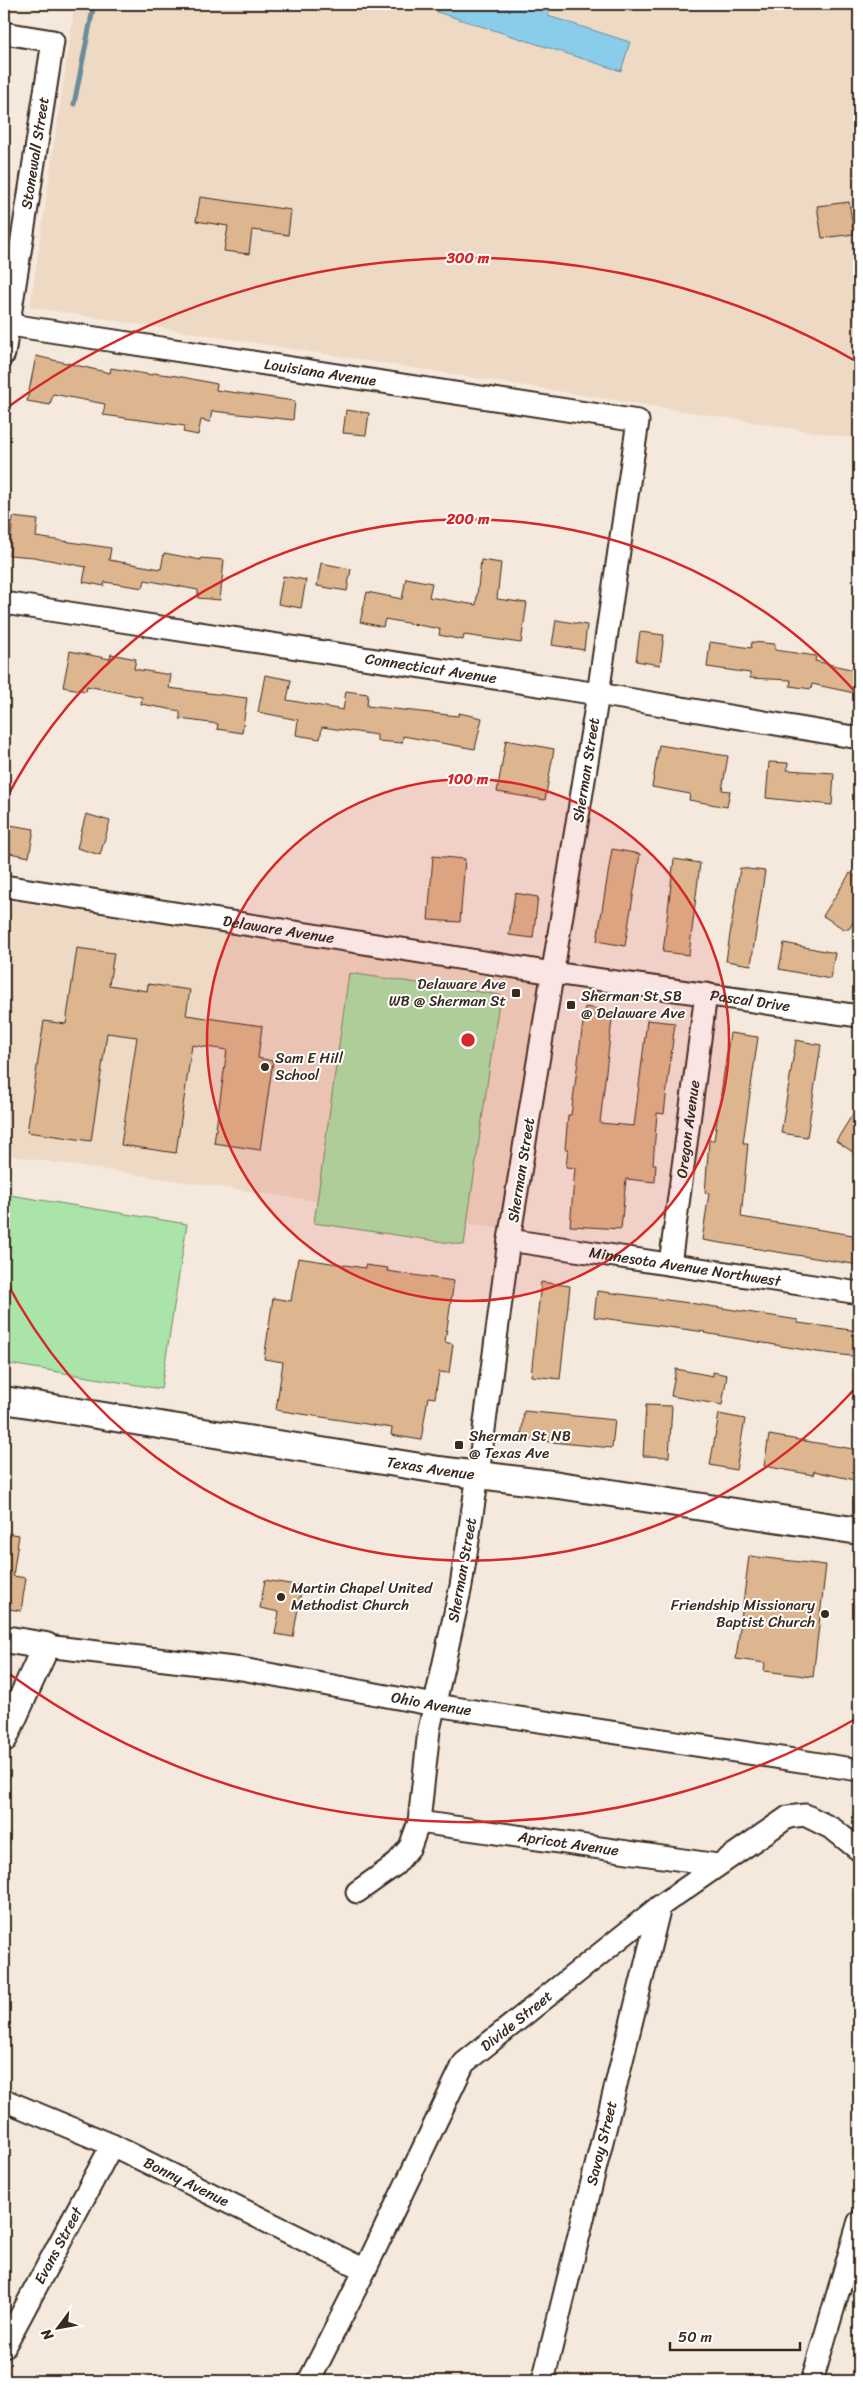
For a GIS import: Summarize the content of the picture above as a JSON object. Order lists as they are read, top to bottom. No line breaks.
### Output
{"streets":{"street":["Stonewall Street","Louisiana Avenue","Connecticut Avenue","Sherman Street","Delaware Avenue","Pascal Drive","Oregon Avenue","Minnesota Avenue Northwest","Texas Avenue","Ohio Avenue","Apricot Avenue","Divide Street","Savoy Street","Bonny Avenue","Evans Street"]},"crossings":[["Stonewall Street","Louisiana Avenue"],["Louisiana Avenue","Sherman Street"],["Connecticut Avenue","Sherman Street"],["Sherman Street","Delaware Avenue"],["Sherman Street","Pascal Drive"],["Sherman Street","Minnesota Avenue Northwest"],["Sherman Street","Texas Avenue"],["Sherman Street","Ohio Avenue"],["Sherman Street","Apricot Avenue"],["Delaware Avenue","Pascal Drive"],["Pascal Drive","Oregon Avenue"],["Oregon Avenue","Minnesota Avenue Northwest"],["Apricot Avenue","Divide Street"],["Divide Street","Savoy Street"],["Divide Street","Bonny Avenue"],["Bonny Avenue","Evans Street"]],"places":{"transit":["Delaware Ave WB @ Sherman St","Sherman St SB @ Delaware Ave","Sherman St NB @ Texas Ave"],"other":["Sam E Hill School","Martin Chapel United Methodist Church","Friendship Missionary Baptist Church"]},"scale_bar":"50 m","north":"bottom left","rings":["300 m","200 m","100 m"]}
